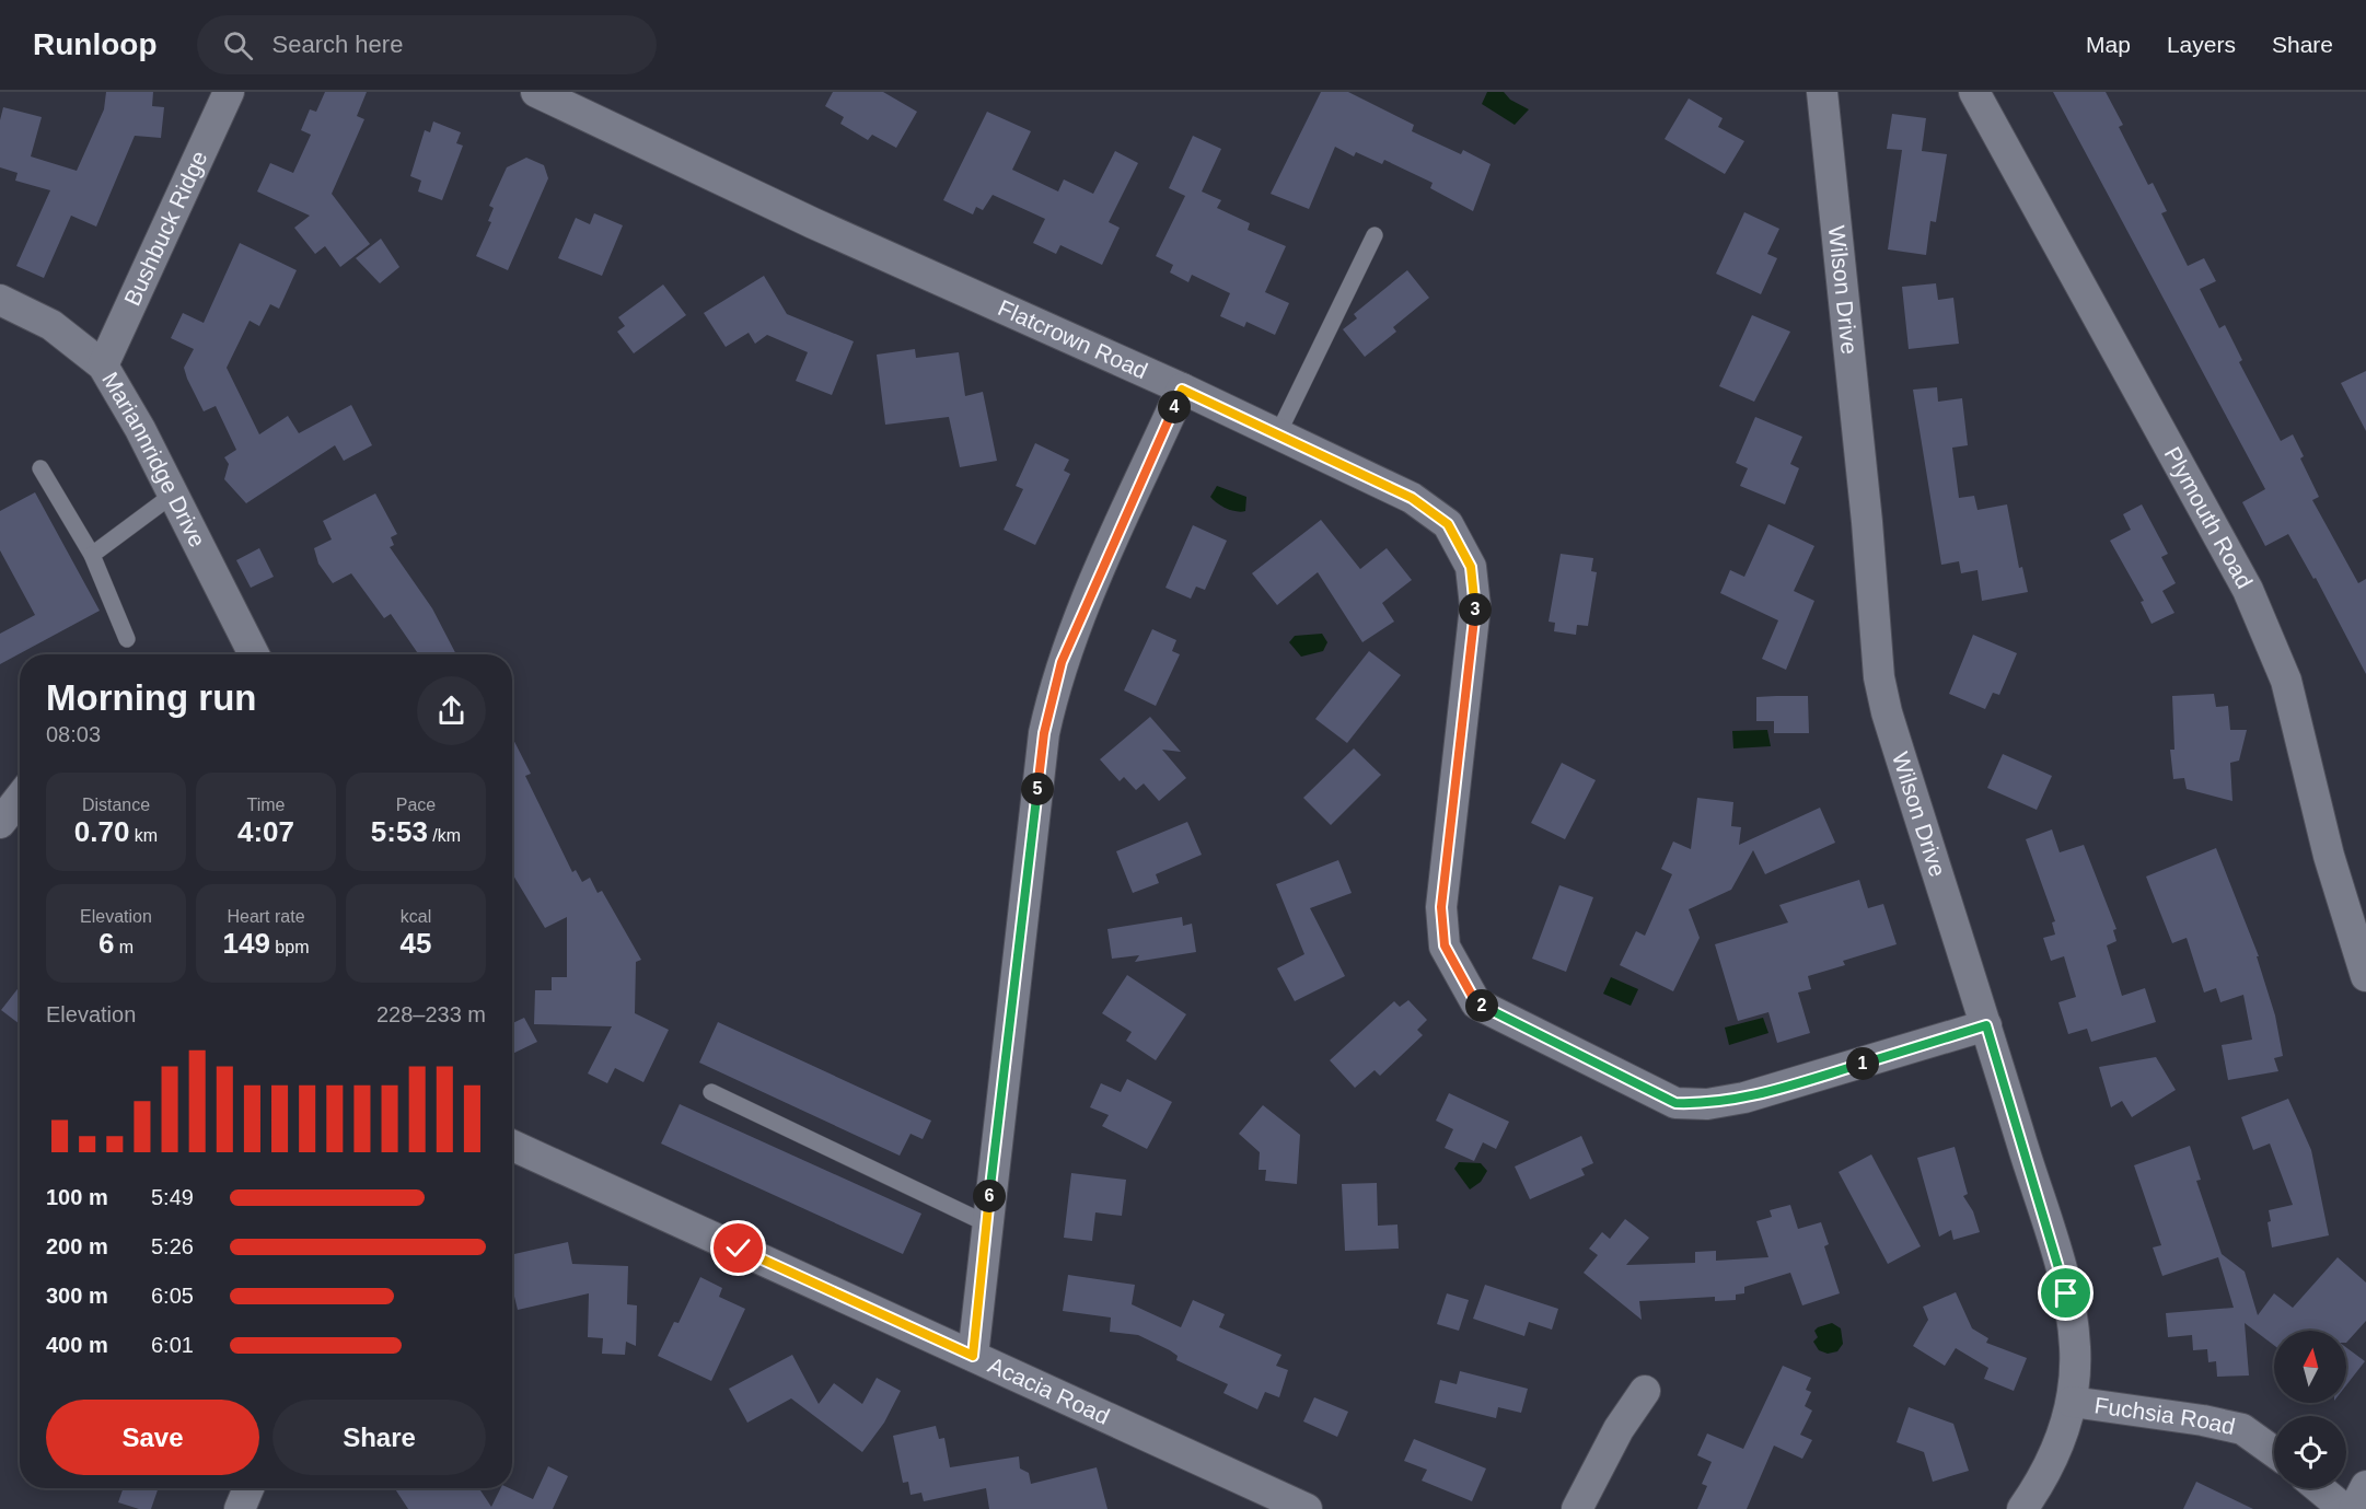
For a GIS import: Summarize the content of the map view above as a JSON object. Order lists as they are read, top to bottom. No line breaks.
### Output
{"streets":{"street":["Bushbuck Ridge","Wilson Drive","Flatcrown Road","Mariannridge Drive","Plymouth Road","Acacia Road","Fuchsia Road"]},"crossings":[["Bushbuck Ridge","Mariannridge Drive"],["Wilson Drive","Flatcrown Road"],["Wilson Drive","Fuchsia Road"]],"north":"top","page":{"header":"Runloop","search":"Search here","nav":["Map","Layers","Share"],"pins":["4","3","5","2","1","6"],"heading":["Morning run","08:03"],"stats":[["Distance","0.70 km"],["Time","4:07"],["Pace","5:53 /km"],["Elevation","6 m"],["Heart rate","149 bpm"],["kcal","45"]],"chart":["Elevation","228–233 m"],"list":[{"name":"100 m","note":"5:49"},{"name":"200 m","note":"5:26"},{"name":"300 m","note":"6:05"},{"name":"400 m","note":"6:01"}],"buttons":["Save","Share"]}}
